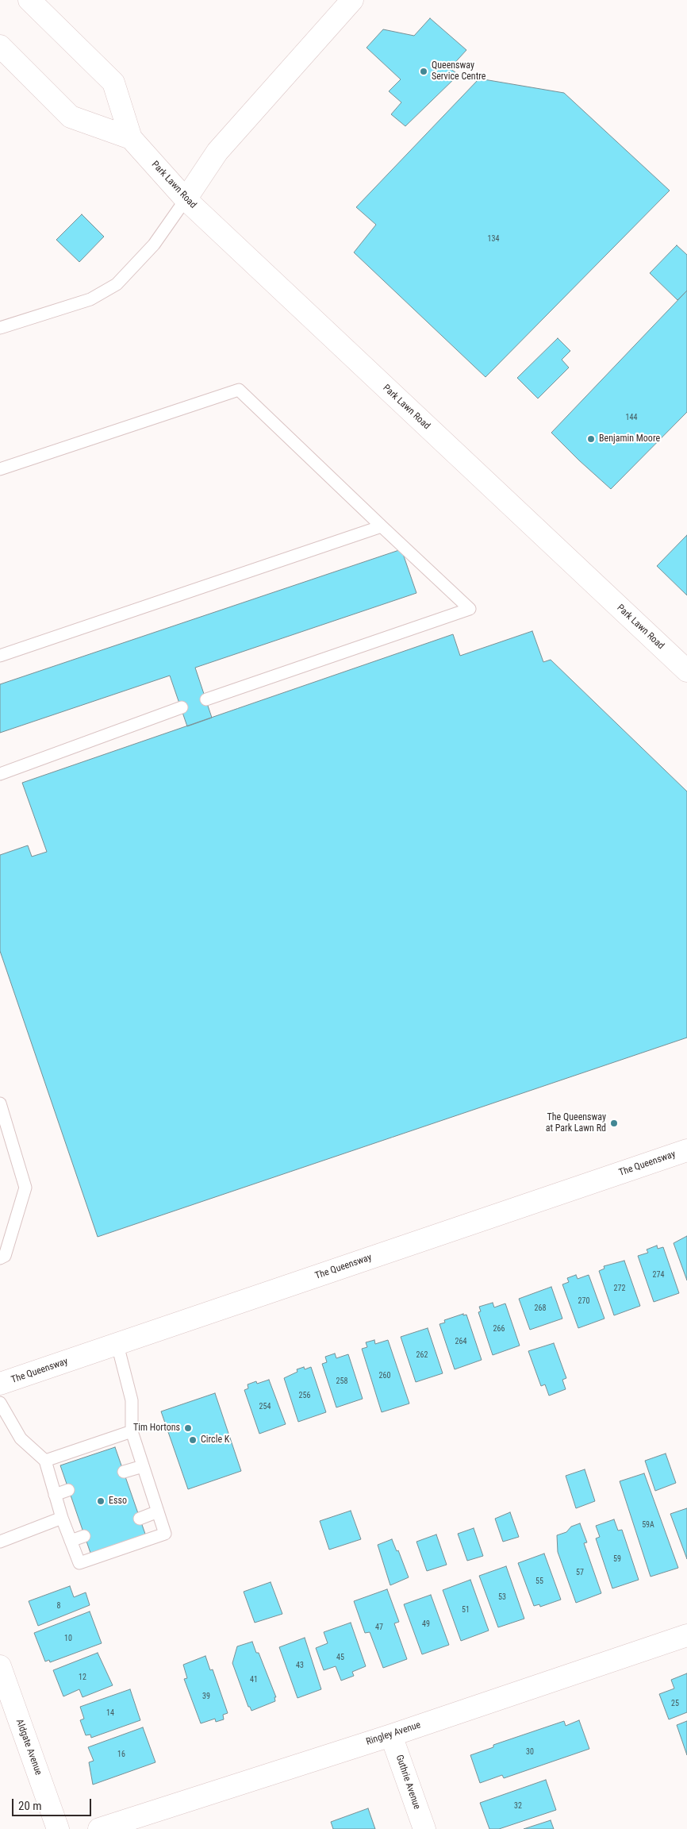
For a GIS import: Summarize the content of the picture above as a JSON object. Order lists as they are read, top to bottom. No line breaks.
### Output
{"streets":{"main road":["Park Lawn Road","The Queensway","Ringley Avenue","Aldgate Avenue","Guthrie Avenue"]},"crossings":[["Ringley Avenue","Guthrie Avenue"]],"places":["Queensway Service Centre","Benjamin Moore","The Queensway at Park Lawn Rd","Tim Hortons","Circle K","Esso"],"house_numbers":["134","144","274","272","270","268","266","264","262","260","258","256","254","59A","59","57","55","53","8","51","49","47","10","45","43","12","41","39","25","14","30","16","32"],"scale_bar":"20 m"}
